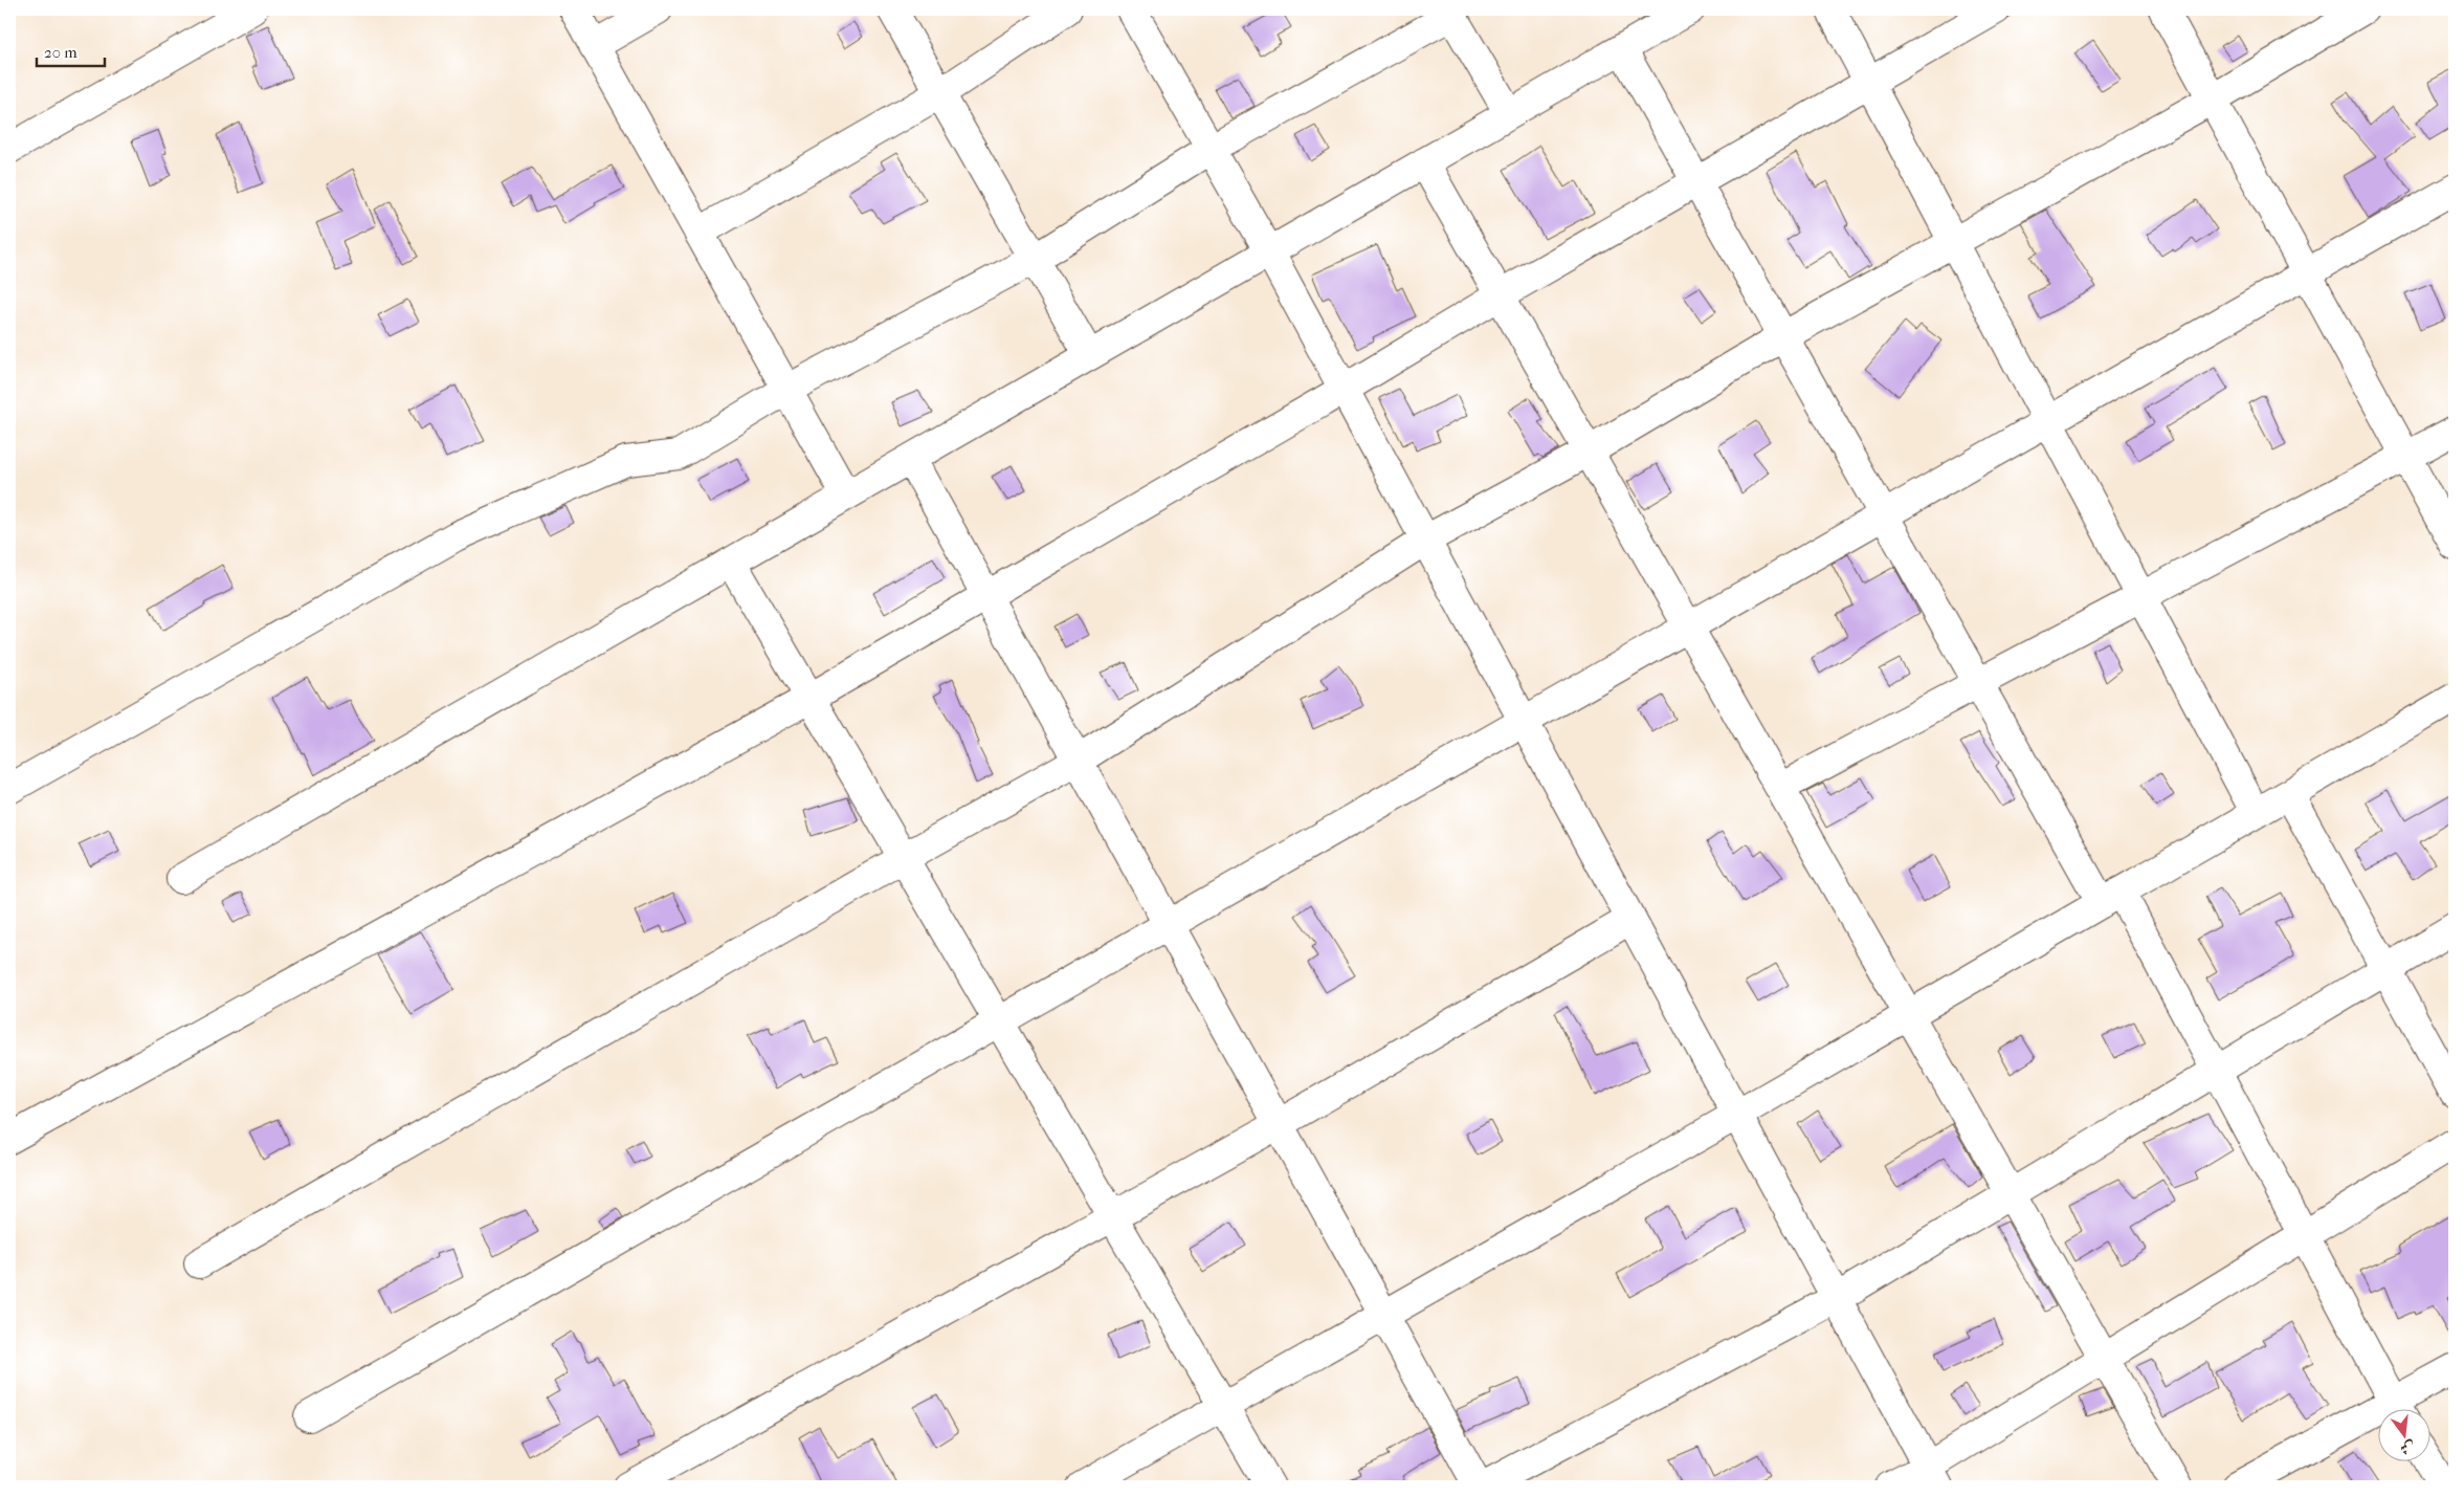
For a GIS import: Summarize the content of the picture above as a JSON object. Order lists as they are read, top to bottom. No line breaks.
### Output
{"scale_bar":"20 m","north":"bottom"}
